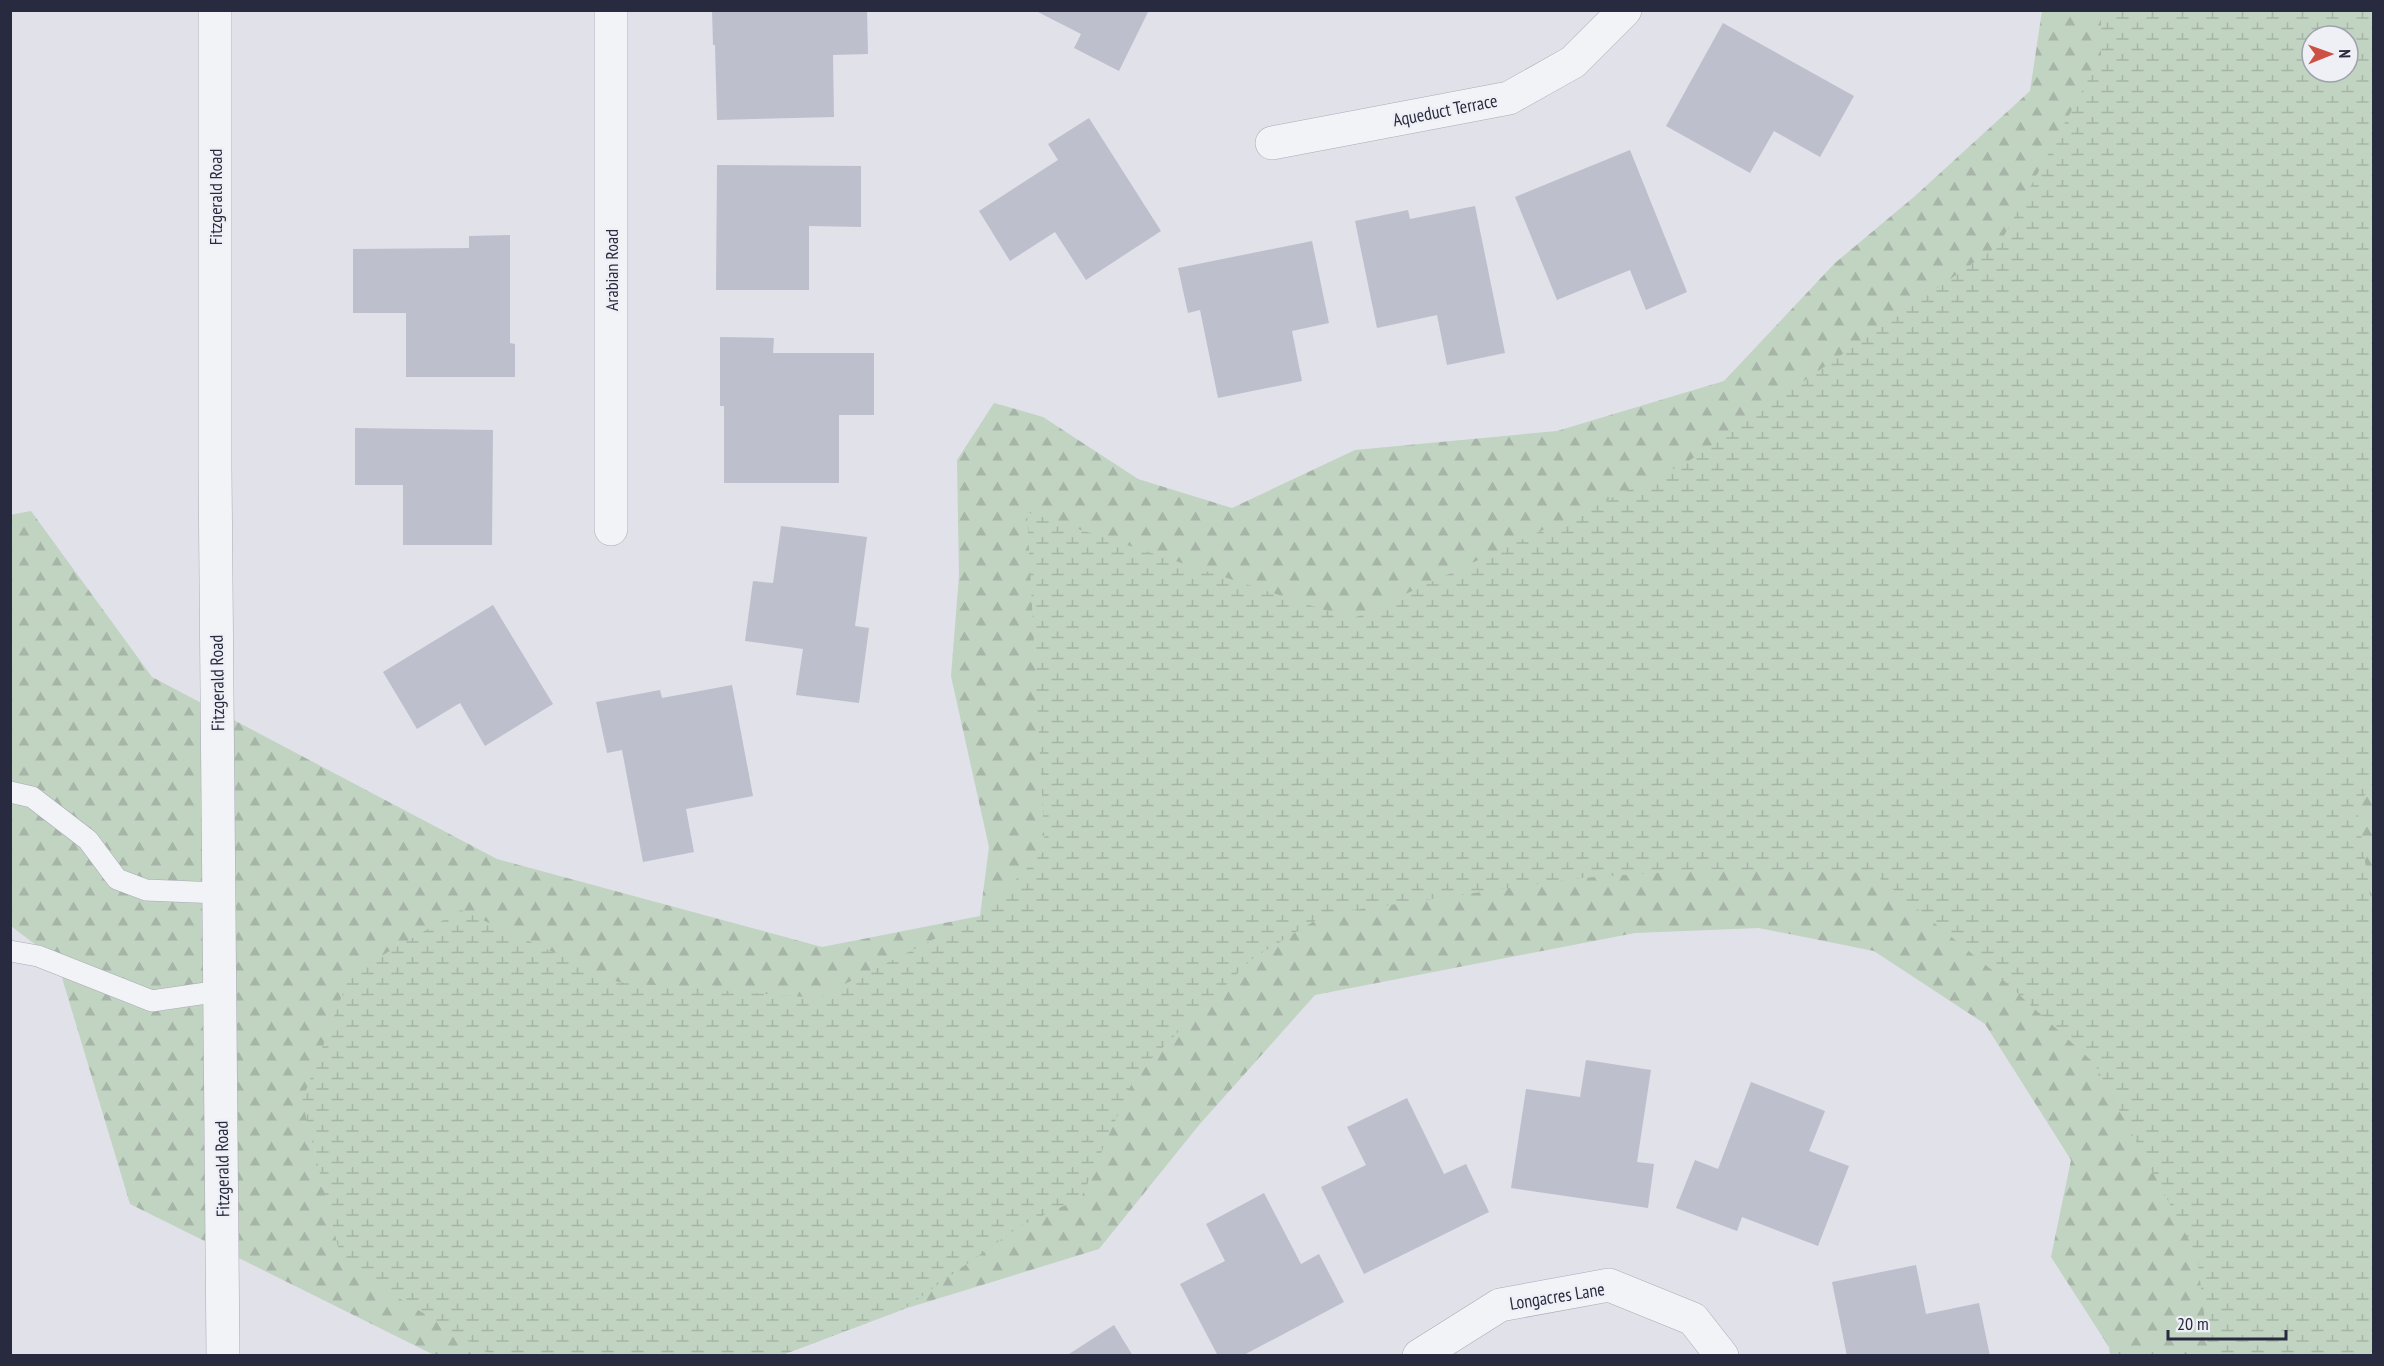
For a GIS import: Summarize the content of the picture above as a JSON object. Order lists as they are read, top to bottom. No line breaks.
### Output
{"streets":{"street":["Aqueduct Terrace","Fitzgerald Road","Arabian Road","Longacres Lane"]},"scale_bar":"20 m","north":"right"}
